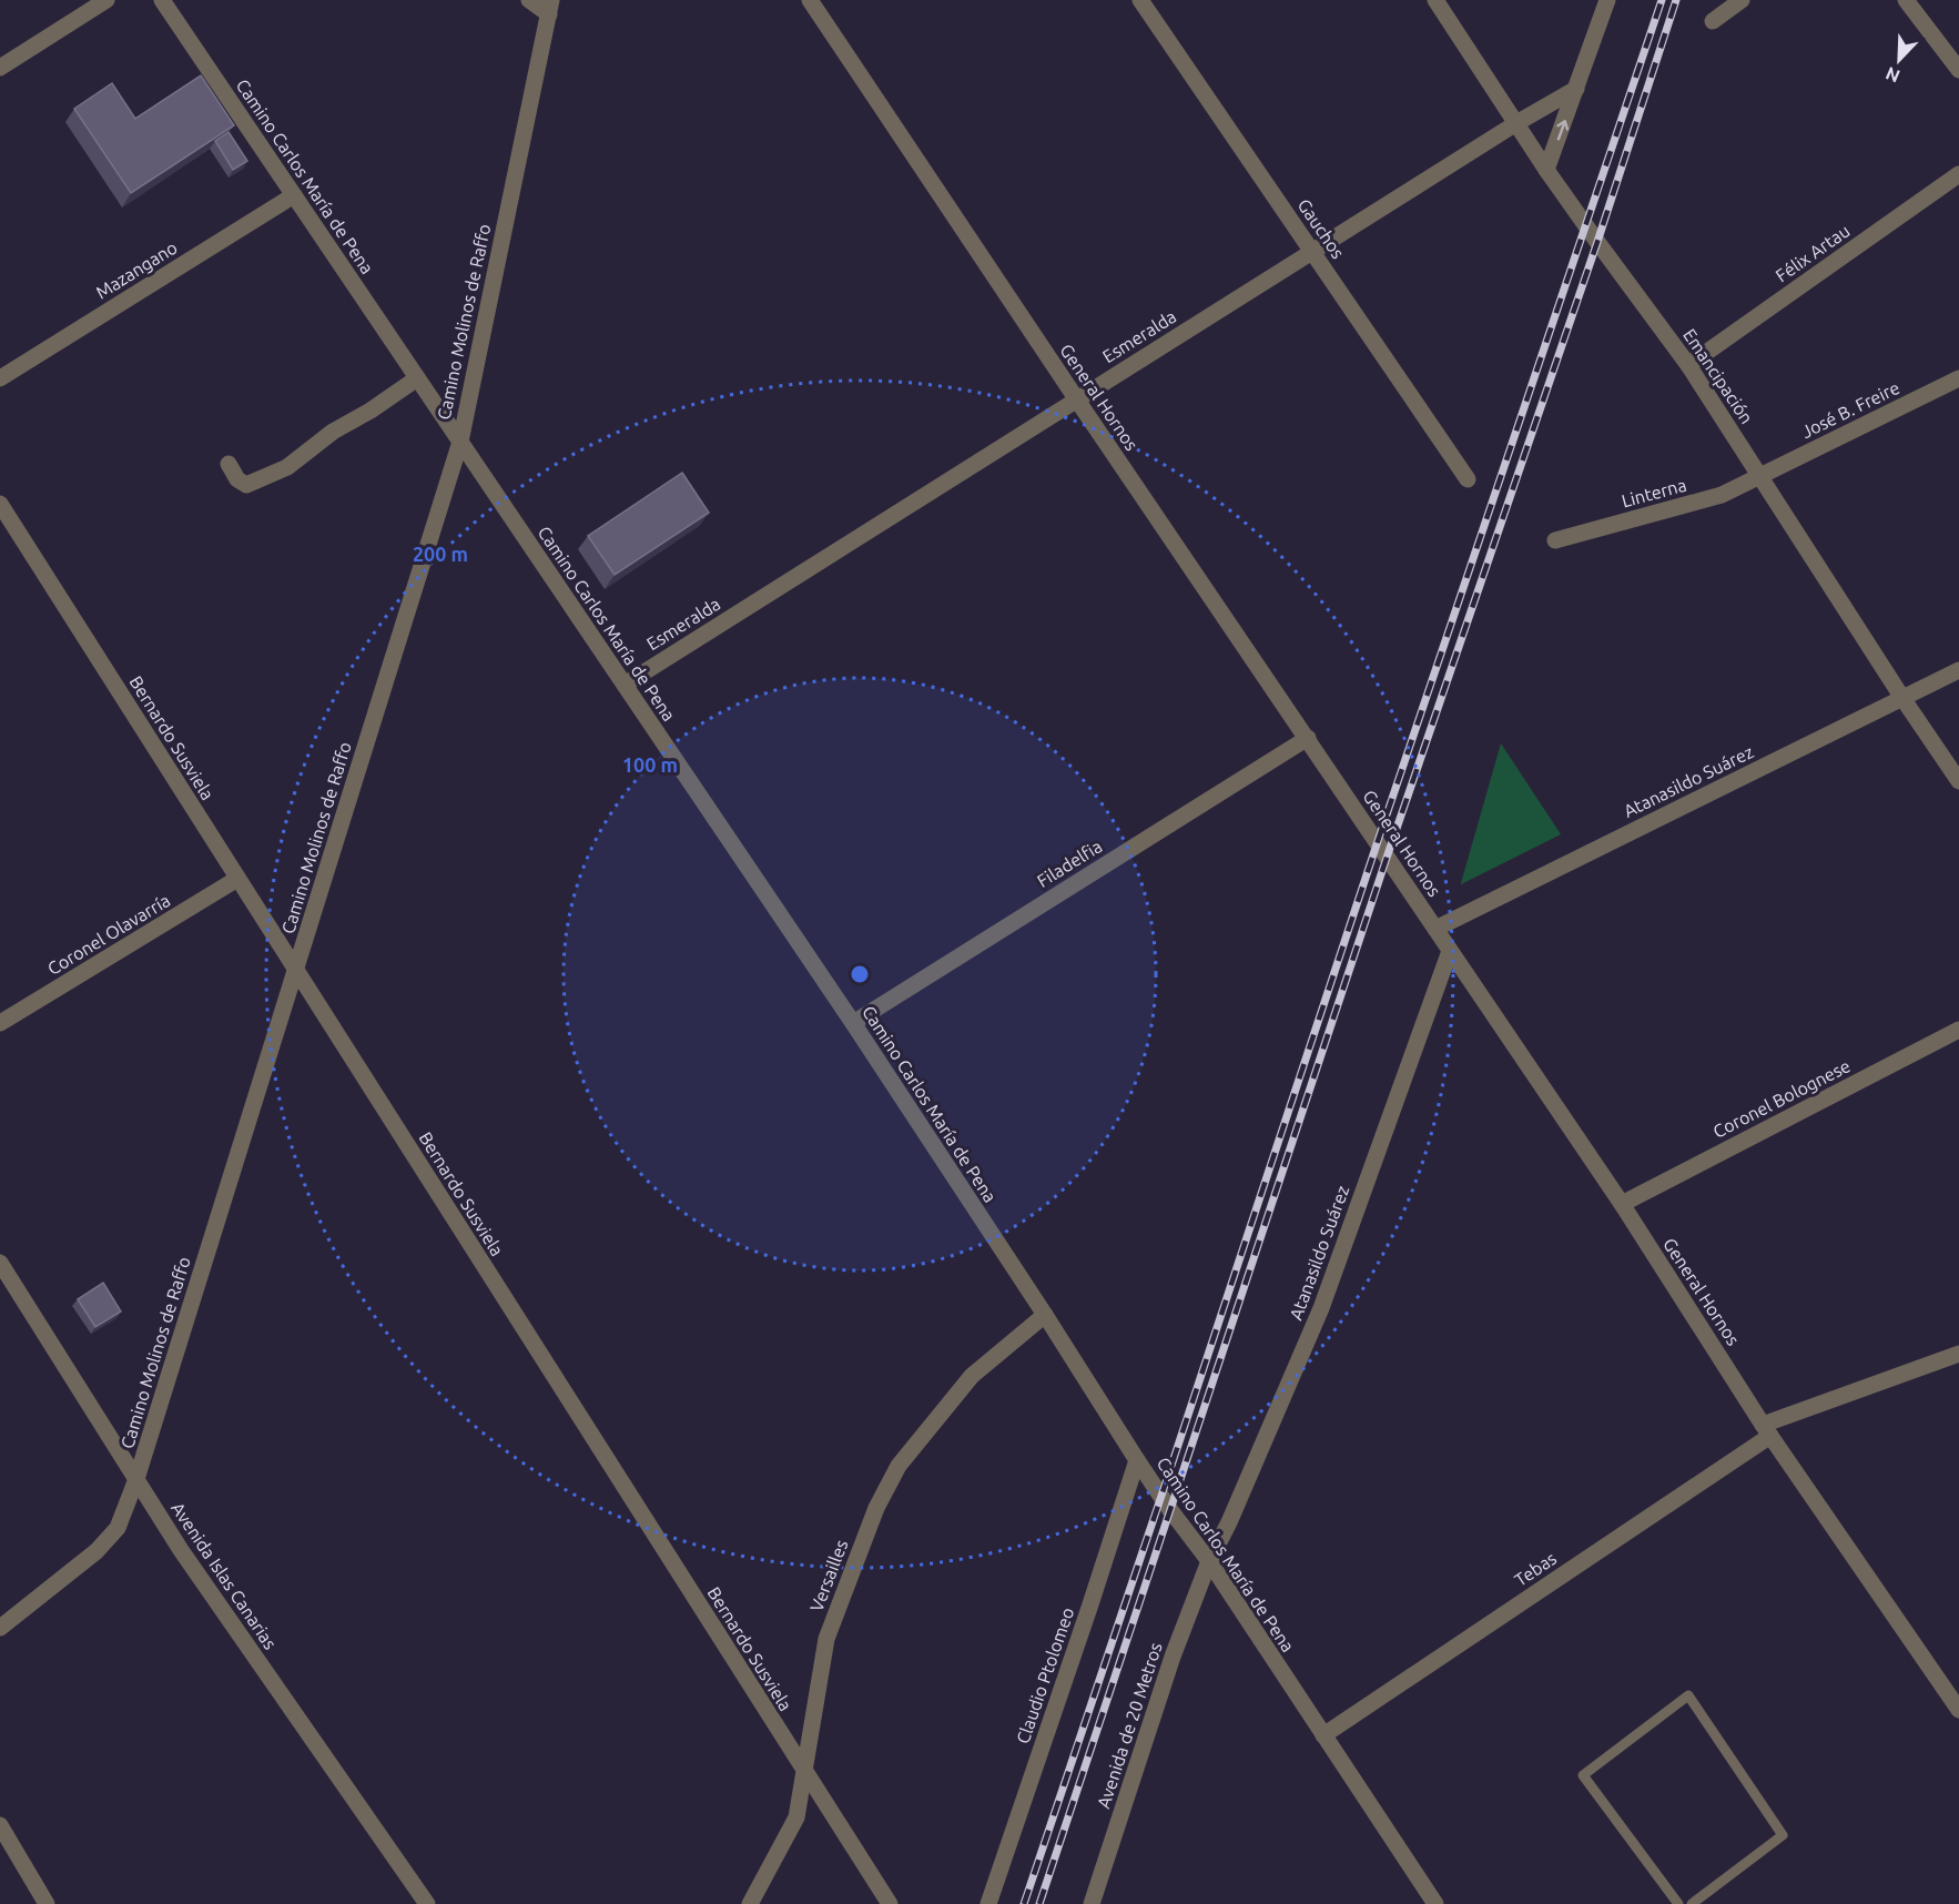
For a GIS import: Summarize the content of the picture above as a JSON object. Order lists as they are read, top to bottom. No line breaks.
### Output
{"streets":{"street":["Camino Carlos María de Pena","Gauchos","Félix Artau","Mazangano","Camino Molinos de Raffo","Esmeralda","Emancipación","General Hornos","José B. Freire","Linterna","Bernardo Susviela","Atanasildo Suárez","Filadelfia","Coronel Olavarría","Coronel Bolognese","Tebas","Avenida Islas Canarias","Versailles","Claudio Ptolomeo","Avenida de 20 Metros"]},"crossings":[["Camino Carlos María de Pena","Mazangano"],["Camino Carlos María de Pena","Camino Molinos de Raffo"],["Camino Carlos María de Pena","Esmeralda"],["Camino Carlos María de Pena","Atanasildo Suárez"],["Camino Carlos María de Pena","Filadelfia"],["Camino Carlos María de Pena","Tebas"],["Camino Carlos María de Pena","Versailles"],["Camino Carlos María de Pena","Claudio Ptolomeo"],["Camino Carlos María de Pena","Avenida de 20 Metros"],["Gauchos","Esmeralda"],["Félix Artau","Emancipación"],["Camino Molinos de Raffo","Bernardo Susviela"],["Camino Molinos de Raffo","Avenida Islas Canarias"],["Esmeralda","Emancipación"],["Esmeralda","General Hornos"],["Emancipación","José B. Freire"],["Emancipación","Linterna"],["Emancipación","Atanasildo Suárez"],["General Hornos","Atanasildo Suárez"],["General Hornos","Filadelfia"],["General Hornos","Coronel Bolognese"],["General Hornos","Tebas"],["José B. Freire","Linterna"],["Bernardo Susviela","Coronel Olavarría"],["Bernardo Susviela","Versailles"],["Atanasildo Suárez","Avenida de 20 Metros"]],"north":"bottom left","rings":["200 m","100 m"]}
